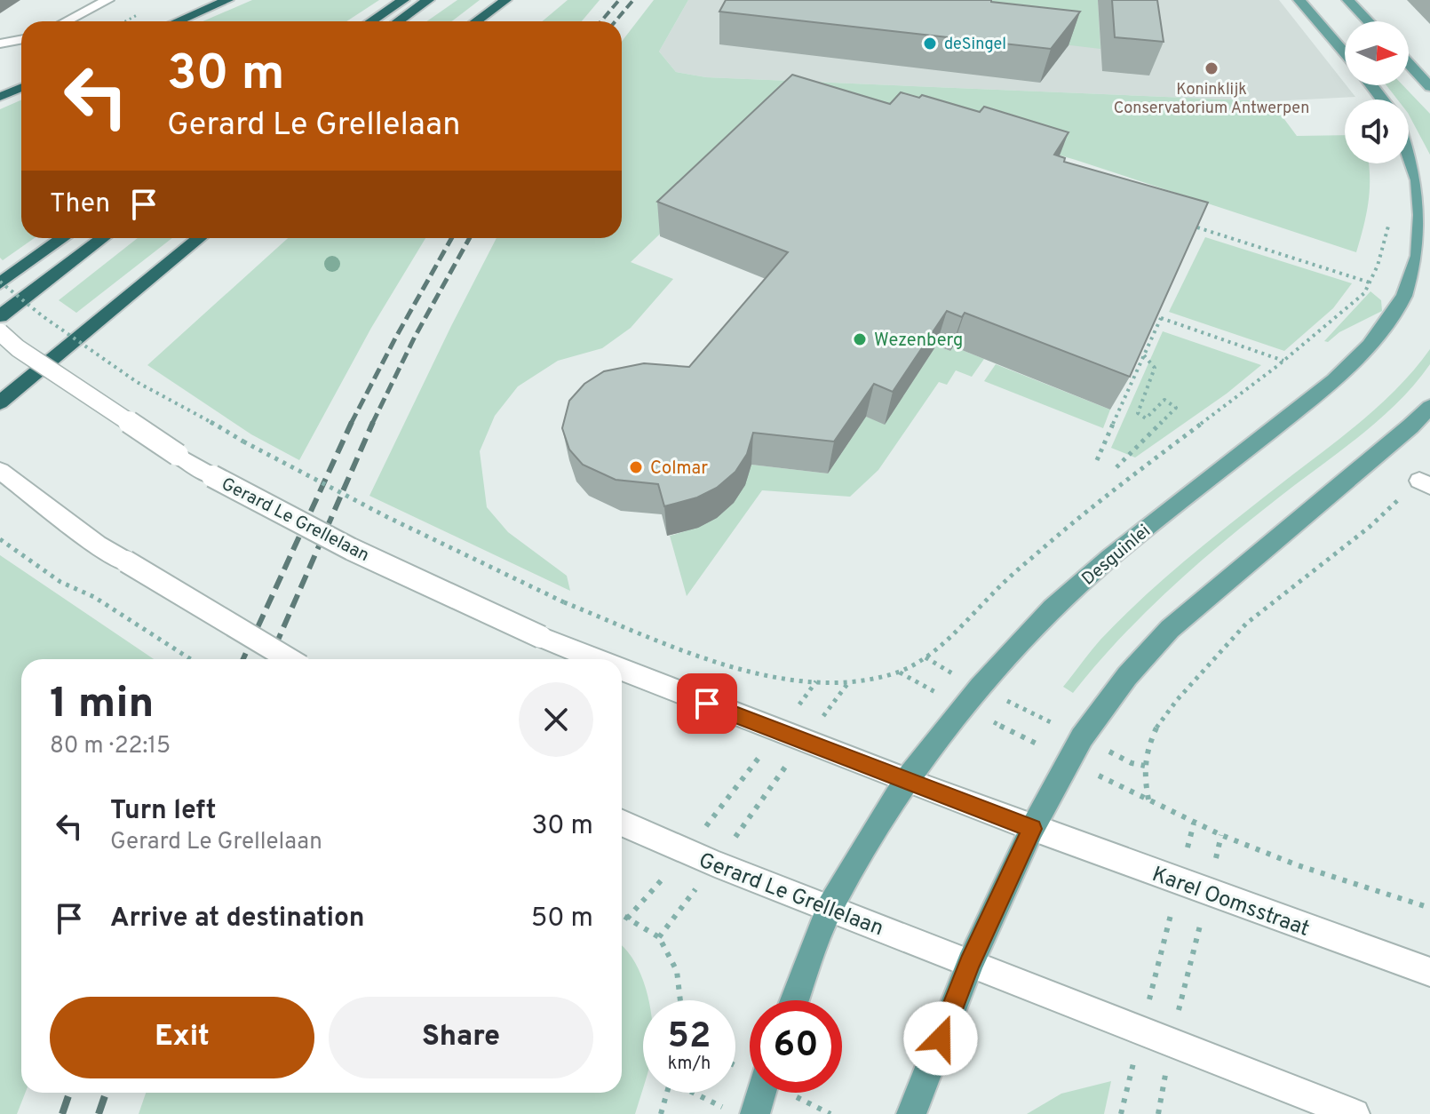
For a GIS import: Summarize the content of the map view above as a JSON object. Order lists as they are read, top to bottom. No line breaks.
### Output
{"streets":{"main road":["Desguinlei"],"street":["Gerard Le Grellelaan","Karel Oomsstraat"]},"crossings":[["Gerard Le Grellelaan","Desguinlei"],["Gerard Le Grellelaan","Karel Oomsstraat"]],"places":["deSingel","Koninklijk Conservatorium Antwerpen","Wezenberg","Colmar"],"north":"right","page":{"turn":["30 m","Gerard Le Grellelaan"],"then":"Then","heading":["1 min","80 m · 22:15"],"list":[{"name":"Turn left","note":"Gerard Le Grellelaan","value":"30 m"},{"name":"Arrive at destination","value":"50 m"}],"buttons":["Exit","Share"],"speed":"52 km/h","limit":"60"}}
